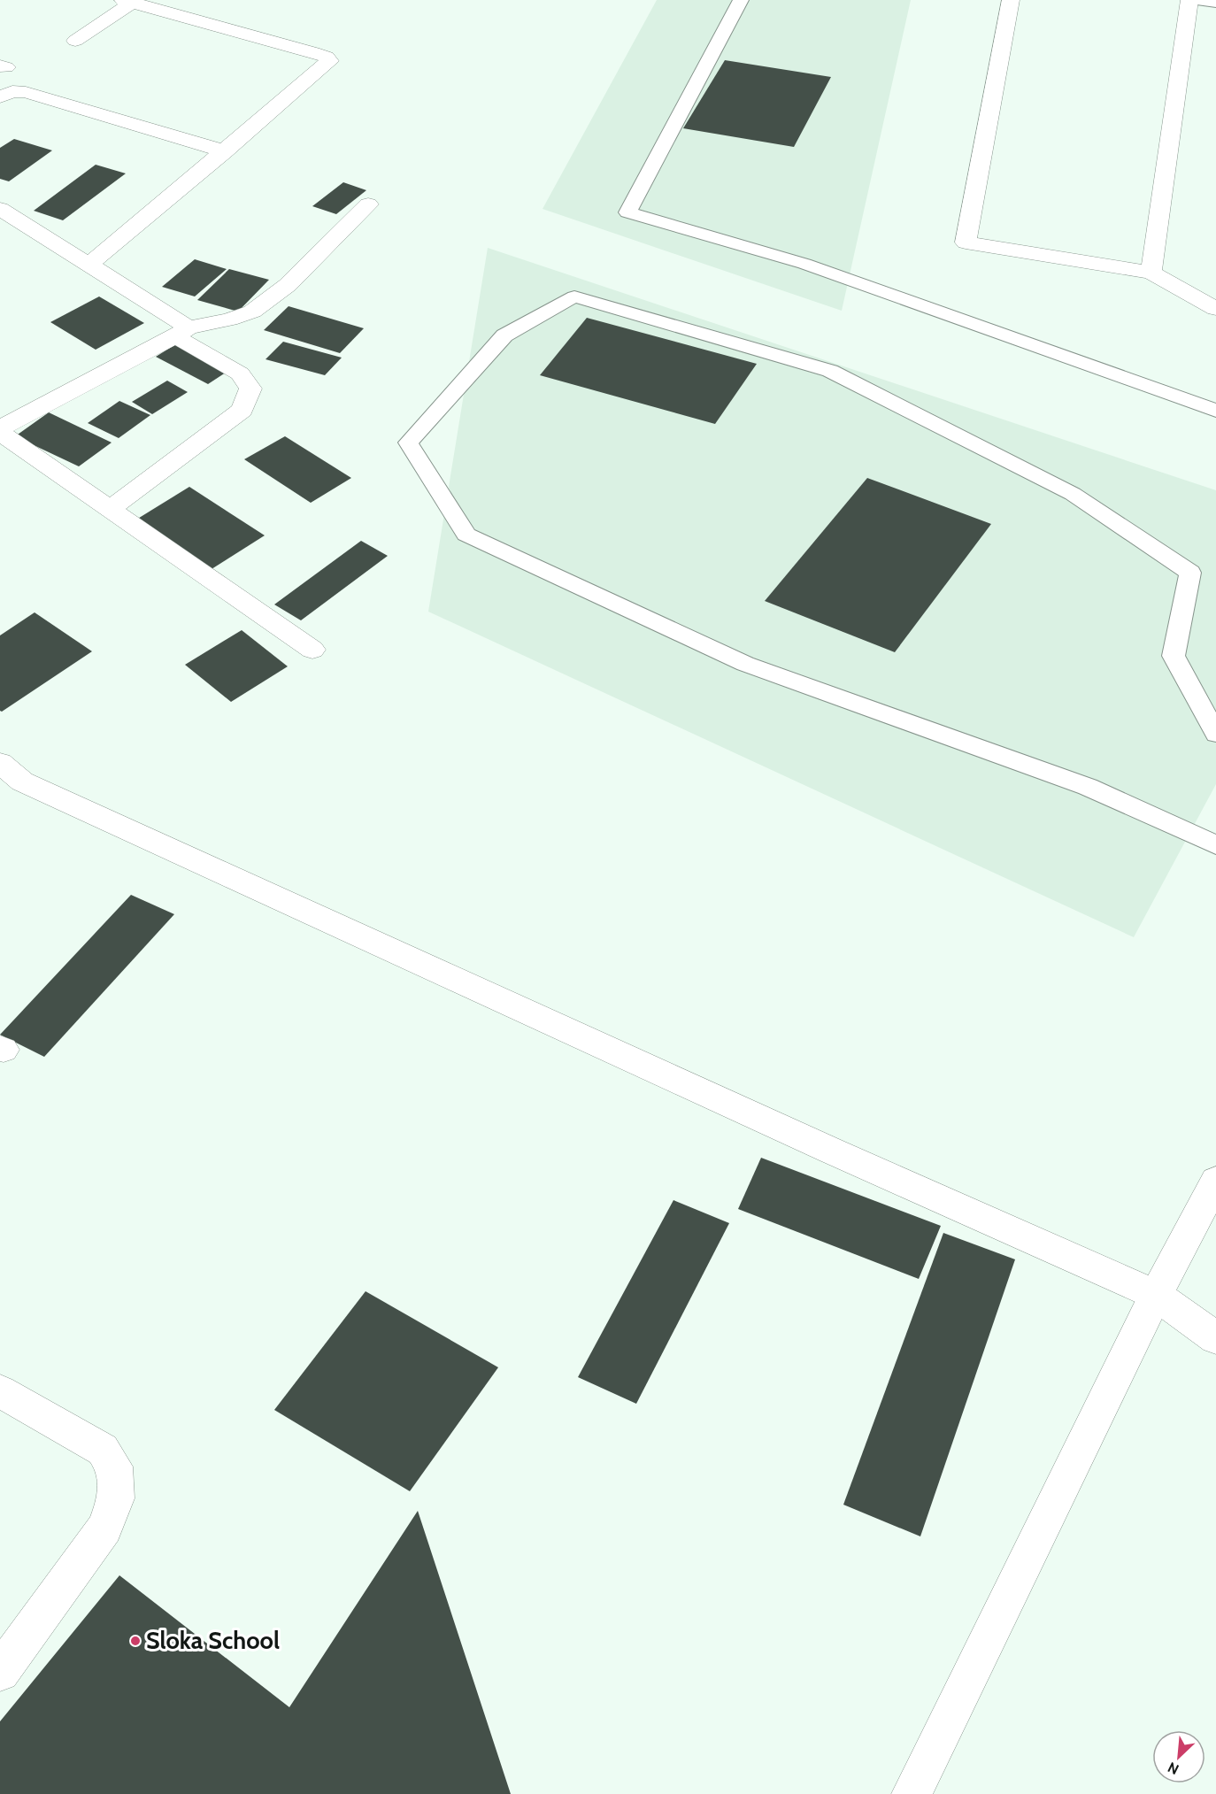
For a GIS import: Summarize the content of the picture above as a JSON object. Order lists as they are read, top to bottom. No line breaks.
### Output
{"places":["Sloka School"],"north":"bottom left"}
